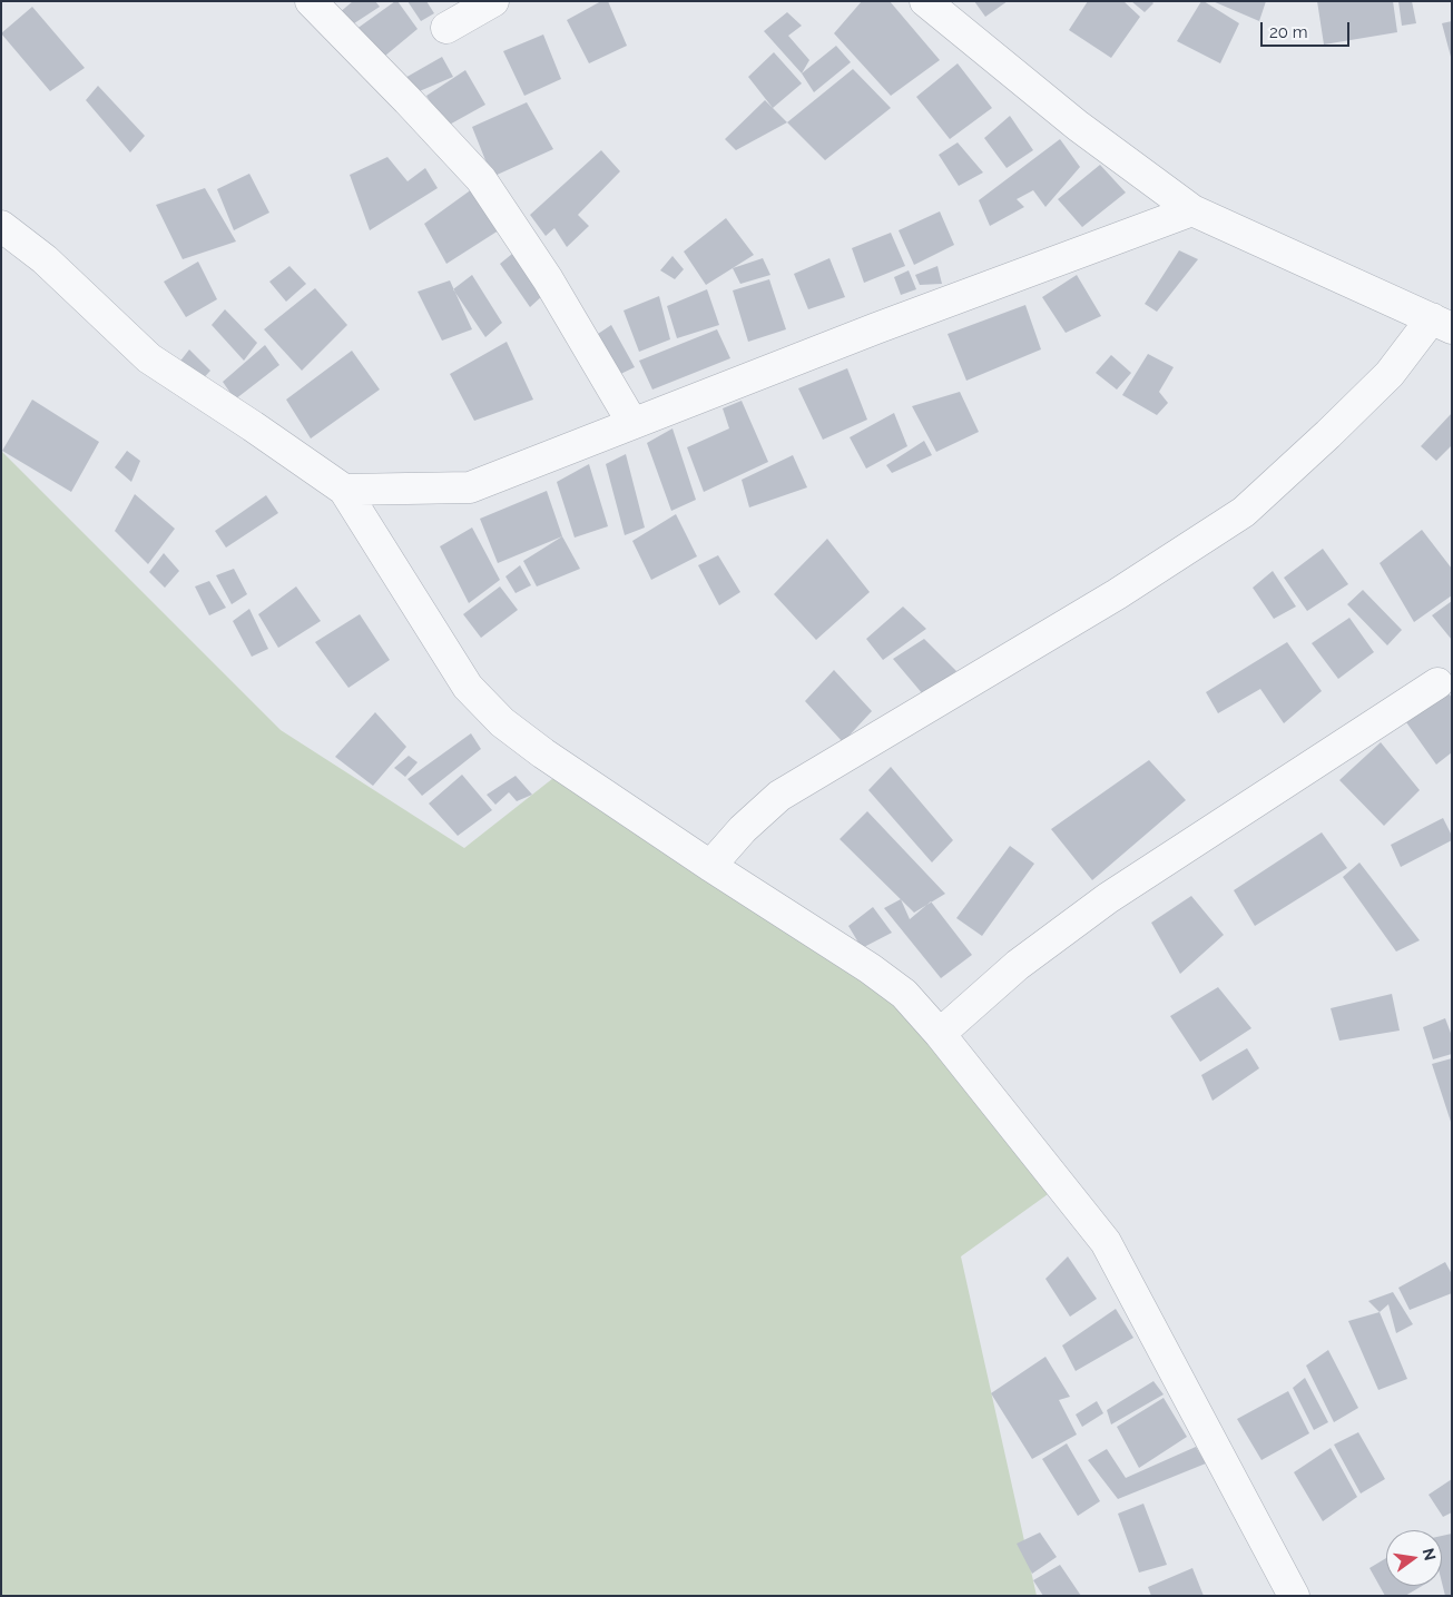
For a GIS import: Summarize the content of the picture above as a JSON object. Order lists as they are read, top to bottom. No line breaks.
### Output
{"scale_bar":"20 m","north":"right"}
